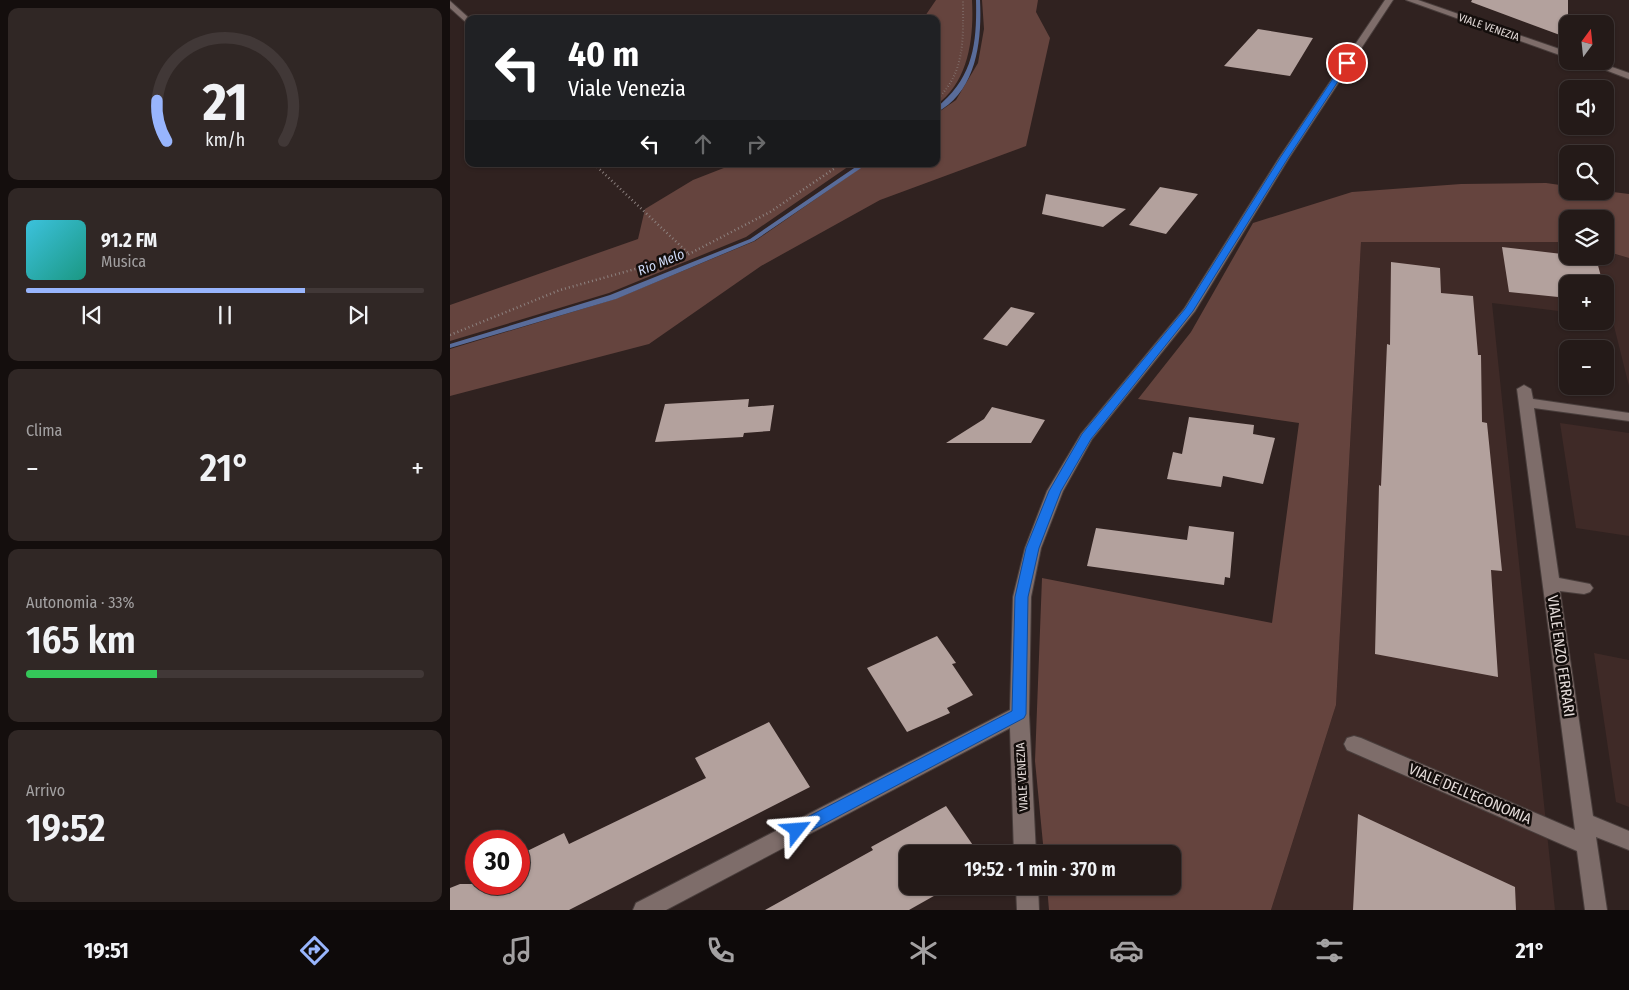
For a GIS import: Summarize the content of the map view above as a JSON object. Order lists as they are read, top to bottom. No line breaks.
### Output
{"streets":{"street":["VIALE VENEZIA","VIALE ENZO FERRARI","VIALE DELL'ECONOMIA"]},"crossings":[["VIALE ENZO FERRARI","VIALE DELL'ECONOMIA"]],"water":["Rio Melo"],"north":"top","page":{"map_buttons":["+","−"],"turn":["40 m","Viale Venezia"],"song":["91.2 FM","Musica"],"tile":["Clima",["Autonomia · 33%","165 km"],["Arrivo","19:52"]],"heat":["−","21°","+"],"limit":"30","trip":"19:52 · 1 min · 370 m","tabs":["19:51","21°"],"gauge":["21","km/h"]}}
